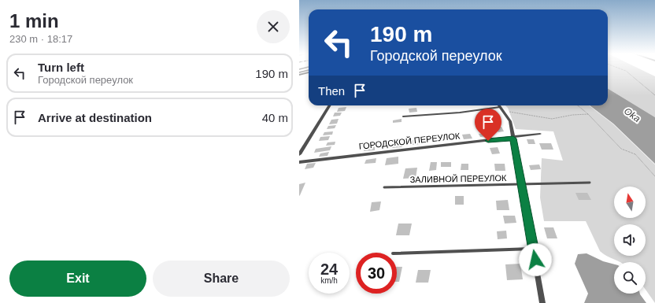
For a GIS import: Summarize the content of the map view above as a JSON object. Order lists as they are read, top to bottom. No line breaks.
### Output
{"streets":{"street":["ГОРОДСКОЙ ПЕРЕУЛОК"],"lane":["ЗАЛИВНОЙ ПЕРЕУЛОК"]},"water":["Oka"],"north":"top","page":{"heading":["1 min","230 m · 18:17"],"turn":["190 m","Городской переулок"],"list":[{"name":"Turn left","note":"Городской переулок","value":"190 m"},{"name":"Arrive at destination","value":"40 m"}],"then":"Then","speed":"24 km/h","limit":"30","buttons":["Exit","Share"]}}
